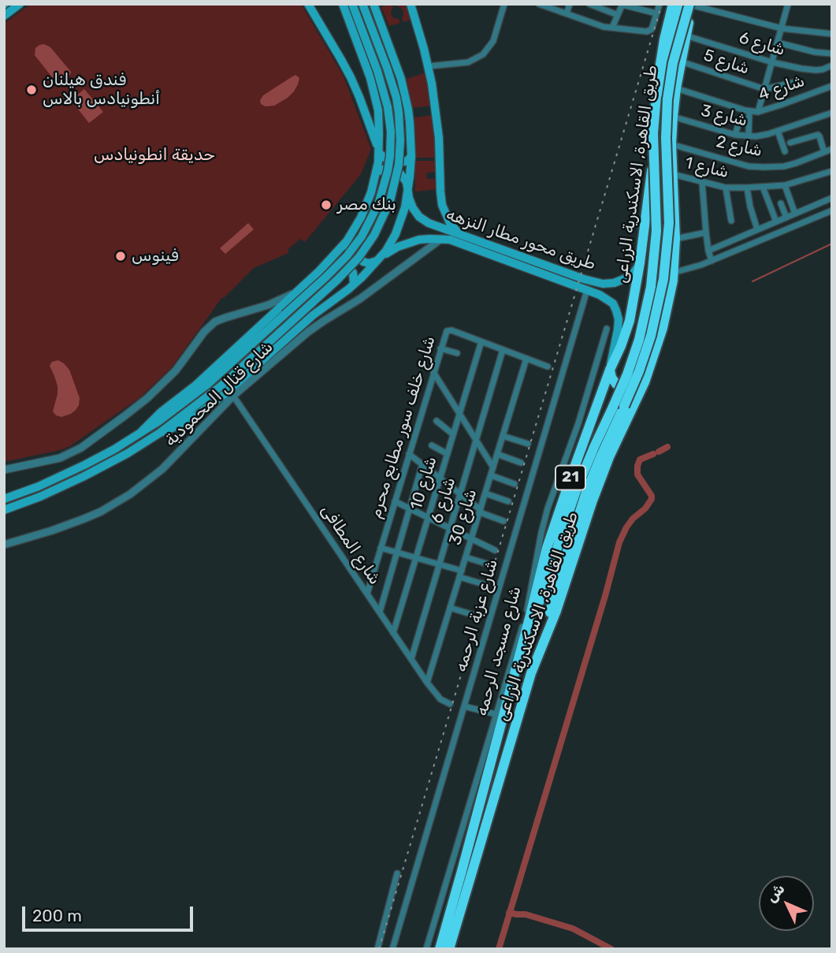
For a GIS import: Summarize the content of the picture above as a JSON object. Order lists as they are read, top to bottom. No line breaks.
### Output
{"streets":{"highway":["طريق القاهرة, الاسكندرية الزراعى","21"],"main road":["طريق محور مطار النزهه"],"street":["شارع 6","شارع 5","شارع 4","شارع 3","شارع 2","شارع 1","شارع قنال المحمودية","شارع خلف سور مطابع محرم","شارع 10","شارع 30","شارع المطافى","شارع عزبة الرحمه","شارع مسجد الرحمه"]},"crossings":[["شارع 6","طريق القاهرة, الاسكندرية الزراعى"],["شارع 6","شارع المطافى"],["شارع 5","طريق القاهرة, الاسكندرية الزراعى"],["شارع 4","طريق القاهرة, الاسكندرية الزراعى"],["شارع 3","طريق القاهرة, الاسكندرية الزراعى"],["شارع 2","طريق القاهرة, الاسكندرية الزراعى"],["شارع 1","طريق القاهرة, الاسكندرية الزراعى"],["طريق القاهرة, الاسكندرية الزراعى","طريق محور مطار النزهه"],["طريق محور مطار النزهه","شارع قنال المحمودية"],["طريق محور مطار النزهه","شارع عزبة الرحمه"],["شارع قنال المحمودية","شارع المطافى"],["شارع خلف سور مطابع محرم","شارع 10"],["شارع خلف سور مطابع محرم","شارع المطافى"],["شارع 10","شارع المطافى"],["شارع 30","شارع المطافى"]],"parks":["حديقة انطونيادس"],"places":["فندق هيلنان أنطونيادس بالاس","بنك مصر","فينوس"],"scale_bar":"200 m","north":"top left"}
